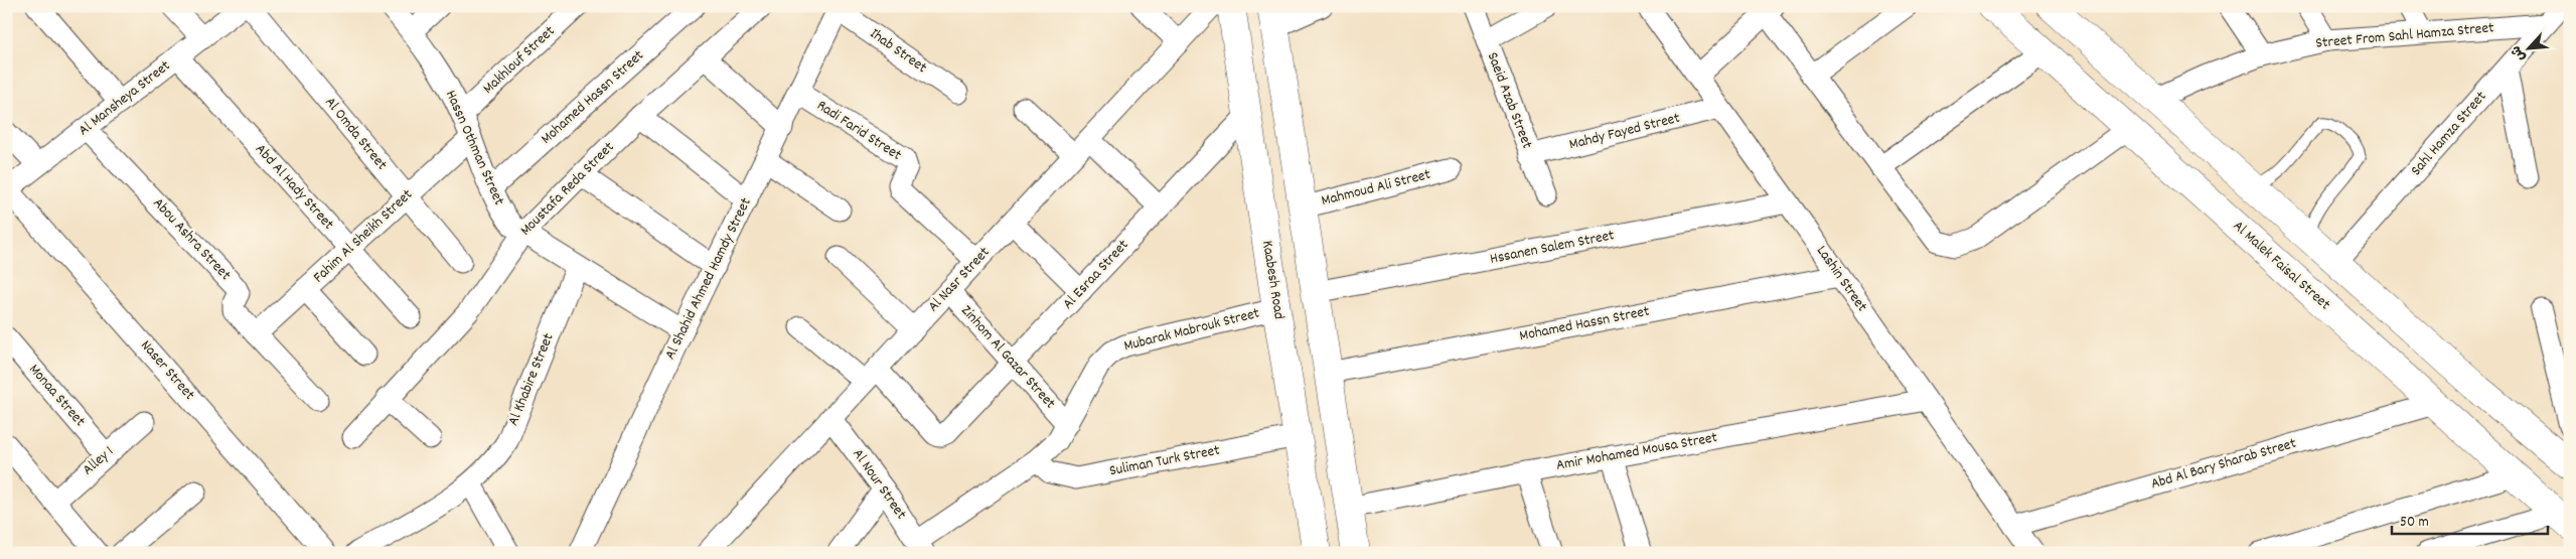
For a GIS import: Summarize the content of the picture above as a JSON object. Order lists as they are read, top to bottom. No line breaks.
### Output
{"streets":{"main road":["Al Malek Faisal Street","Kaabesh Road"],"street":["Street From Sahl Hamza Street","Ihab Street","Makhlouf Street","Mohamed Hassn Street","Al Mansheya Street","Saeid Azab Street","Radi Farid Street","Mahdy Fayed Street","Al Omda Street","Sahl Hamza Street","Hassn Othman Street","Abd Al Hady Street","Mahmoud Ali Street","Moustafa Reda Street","Fahim Al Sheikh Street","Abou Ashra Street","Hssanen Salem Street","Al Esraa Street","Al Shahid Ahmed Hamdy Street","Lashin Street","Al Nasr Street","Mubarak Mabrouk Street","Zinhom Al Gazar Street","Naser Street","Al Khabire Street","Monaa Street","Amir Mohamed Mousa Street","Alley 1","Suliman Turk Street","Abd Al Bary Sharab Street","Al Nour Street"]},"crossings":[["Street From Sahl Hamza Street","Sahl Hamza Street"],["Ihab Street","Al Shahid Ahmed Hamdy Street"],["Makhlouf Street","Hassn Othman Street"],["Mohamed Hassn Street","Hassn Othman Street"],["Mohamed Hassn Street","Lashin Street"],["Al Mansheya Street","Abd Al Hady Street"],["Al Mansheya Street","Abou Ashra Street"],["Al Mansheya Street","Naser Street"],["Saeid Azab Street","Mahdy Fayed Street"],["Radi Farid Street","Al Shahid Ahmed Hamdy Street"],["Radi Farid Street","Al Nasr Street"],["Mahdy Fayed Street","Lashin Street"],["Al Omda Street","Fahim Al Sheikh Street"],["Hassn Othman Street","Moustafa Reda Street"],["Hassn Othman Street","Fahim Al Sheikh Street"],["Hassn Othman Street","Al Shahid Ahmed Hamdy Street"],["Hassn Othman Street","Al Khabire Street"],["Abd Al Hady Street","Fahim Al Sheikh Street"],["Fahim Al Sheikh Street","Abou Ashra Street"],["Hssanen Salem Street","Lashin Street"],["Al Malek Faisal Street","Abd Al Bary Sharab Street"],["Al Esraa Street","Al Nasr Street"],["Al Esraa Street","Kaabesh Road"],["Al Esraa Street","Zinhom Al Gazar Street"],["Lashin Street","Amir Mohamed Mousa Street"],["Lashin Street","Abd Al Bary Sharab Street"],["Al Nasr Street","Zinhom Al Gazar Street"],["Al Nasr Street","Al Nour Street"],["Kaabesh Road","Mubarak Mabrouk Street"],["Kaabesh Road","Suliman Turk Street"],["Mubarak Mabrouk Street","Zinhom Al Gazar Street"],["Mubarak Mabrouk Street","Suliman Turk Street"],["Mubarak Mabrouk Street","Al Nour Street"],["Monaa Street","Alley 1"]],"scale_bar":"50 m","north":"bottom left"}
